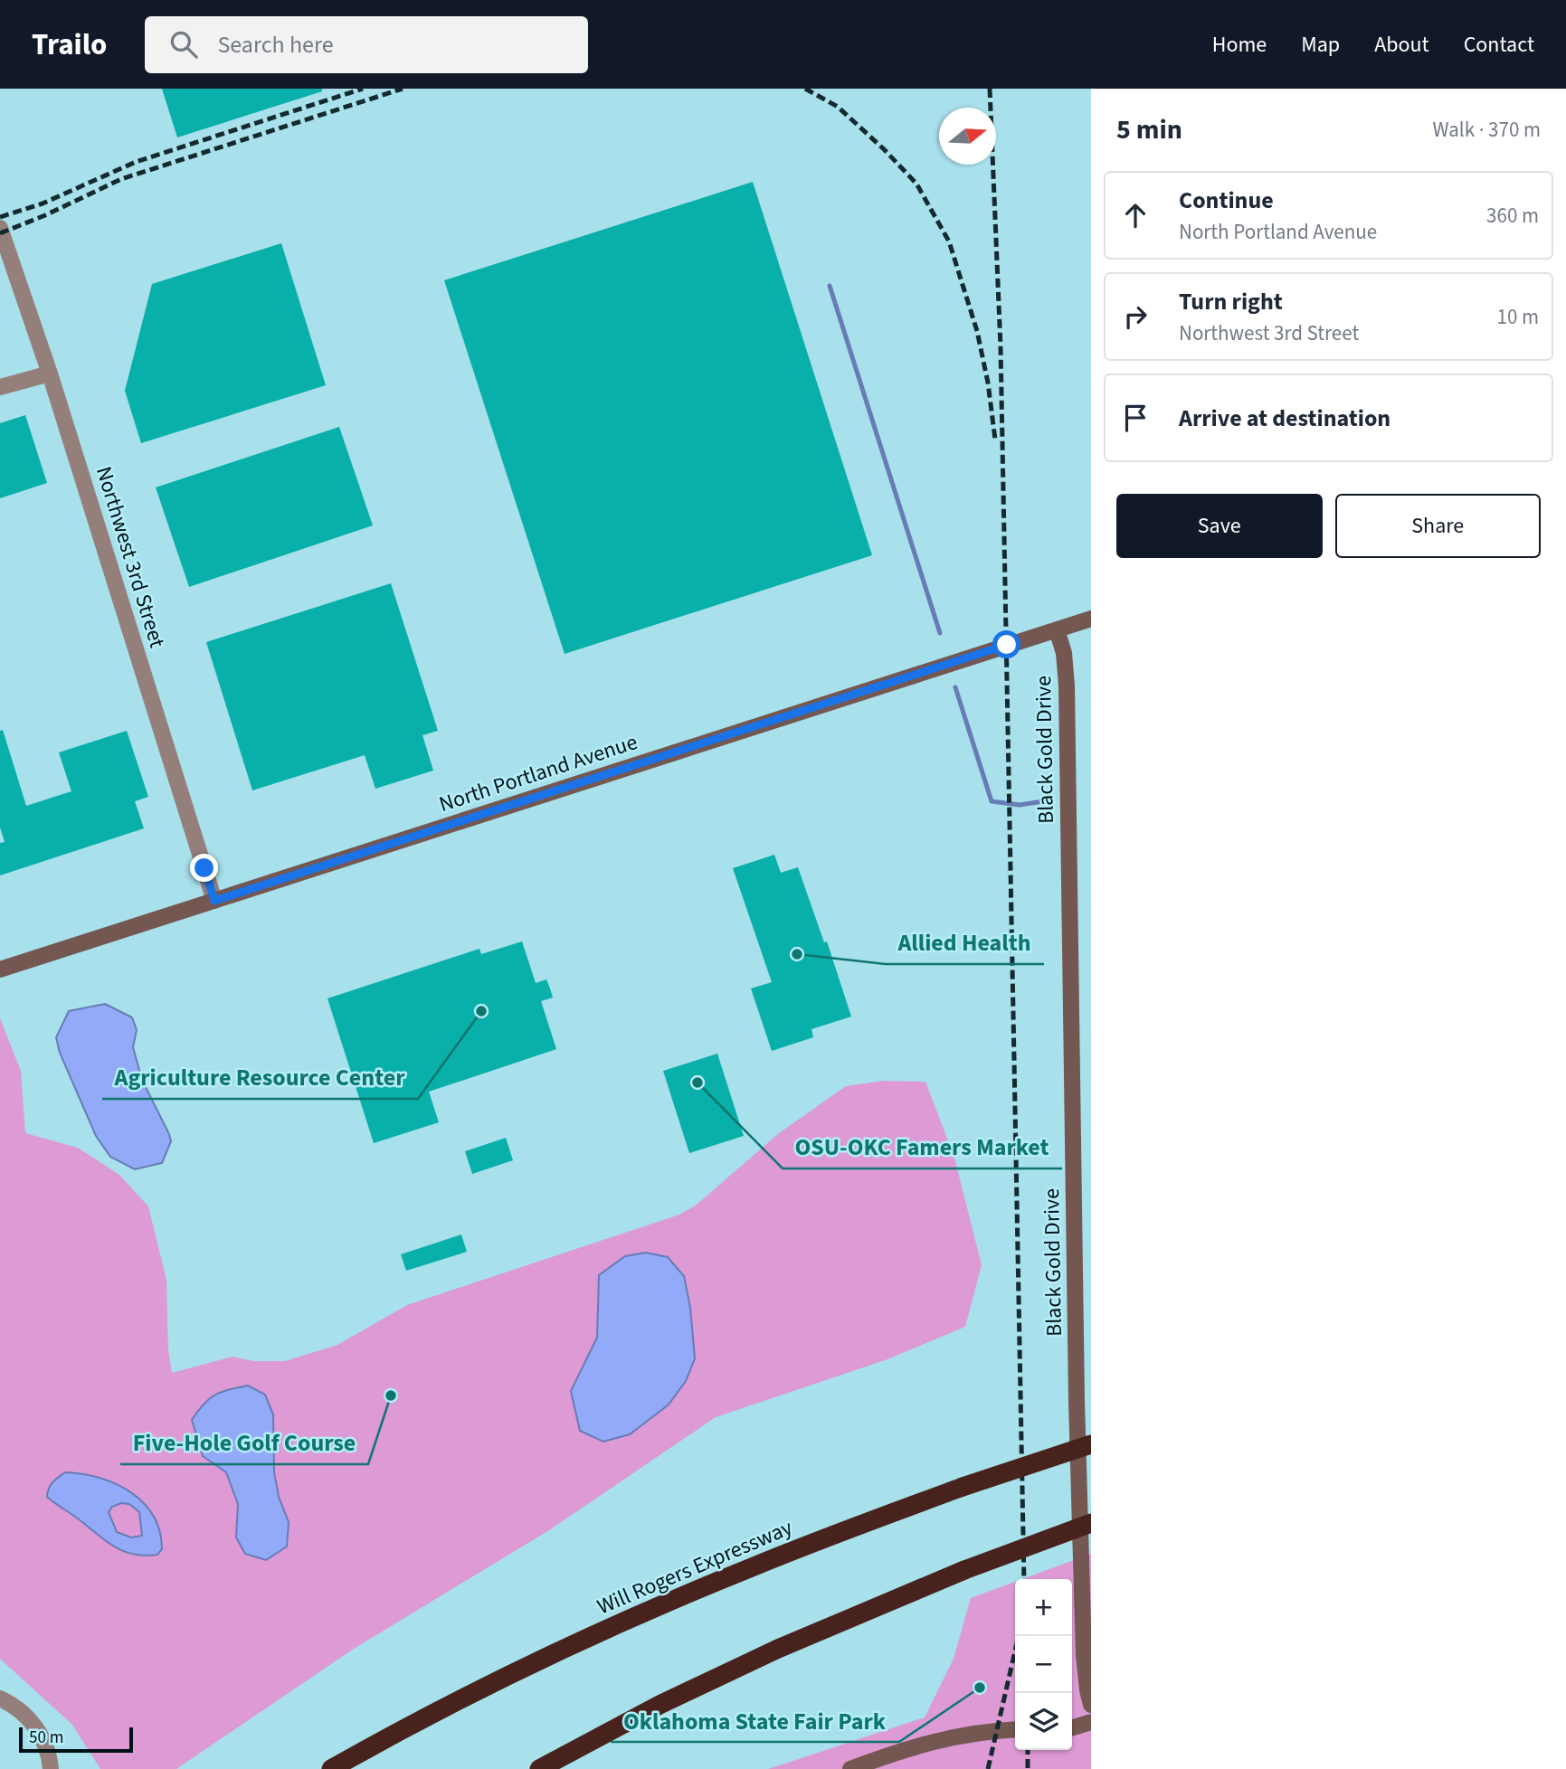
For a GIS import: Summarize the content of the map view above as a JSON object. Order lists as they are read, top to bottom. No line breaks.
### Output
{"streets":{"highway":["Will Rogers Expressway"],"street":["Northwest 3rd Street","Black Gold Drive","North Portland Avenue"]},"crossings":[["Northwest 3rd Street","North Portland Avenue"],["Black Gold Drive","North Portland Avenue"]],"places":["Allied Health","Agriculture Resource Center","OSU-OKC Famers Market","Five-Hole Golf Course","Oklahoma State Fair Park"],"scale_bar":"50 m","north":"right","page":{"header":"Trailo","search":"Search here","nav":["Home","Map","About","Contact"],"heading":["5 min","Walk · 370 m"],"list":[["Continue","North Portland Avenue","360 m"],["Turn right","Northwest 3rd Street","10 m"],"Arrive at destination"],"buttons":["Save","Share"],"map_buttons":["+","−"],"scale":"50 m"}}
